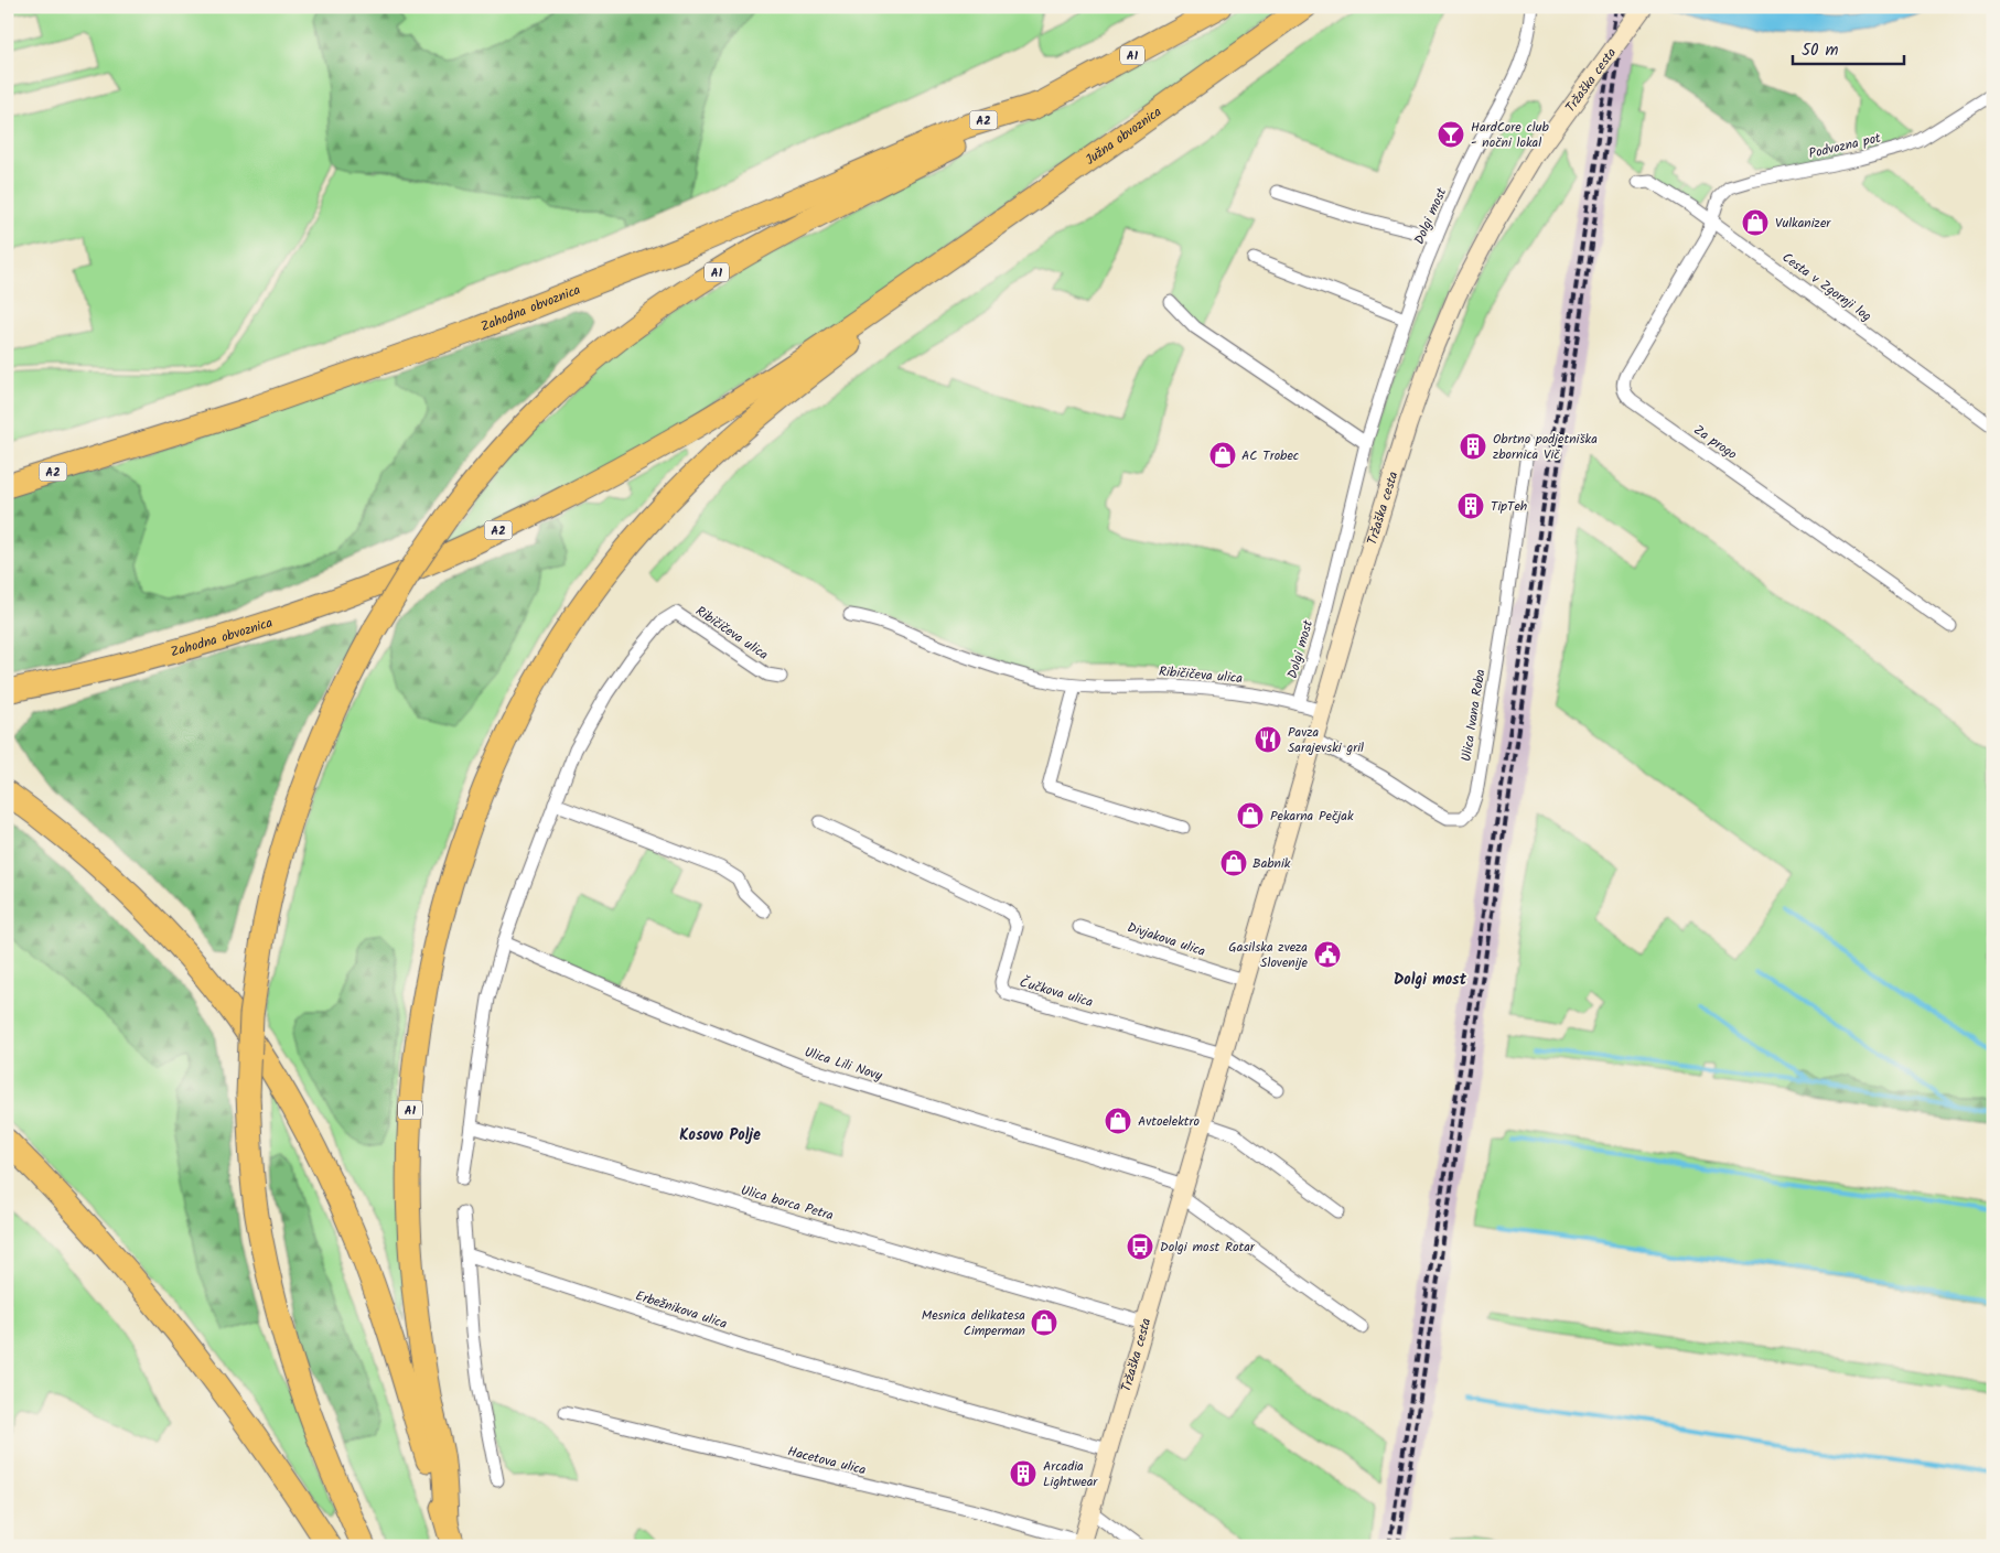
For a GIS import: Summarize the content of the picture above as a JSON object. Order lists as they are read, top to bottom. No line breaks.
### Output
{"streets":{"highway":["A1","A2","Južna obvoznica","Zahodna obvoznica"],"main road":["Tržaška cesta"],"street":["Podvozna pot","Dolgi most","Cesta v Zgornji log","Za progo","Ribičičeva ulica","Ulica Ivana Roba","Divjakova ulica","Čučkova ulica","Ulica Lili Novy","Ulica borca Petra","Erbežnikova ulica","Hacetova ulica"]},"crossings":[["A1","Južna obvoznica"],["A1","Zahodna obvoznica"],["Tržaška cesta","Ribičičeva ulica"],["Tržaška cesta","Ulica Ivana Roba"],["Tržaška cesta","Divjakova ulica"],["Tržaška cesta","Čučkova ulica"],["Tržaška cesta","Ulica Lili Novy"],["Tržaška cesta","Ulica borca Petra"],["Tržaška cesta","Erbežnikova ulica"],["Tržaška cesta","Hacetova ulica"],["Južna obvoznica","Zahodna obvoznica"],["Podvozna pot","Cesta v Zgornji log"],["Podvozna pot","Za progo"],["Dolgi most","Ribičičeva ulica"],["Cesta v Zgornji log","Za progo"]],"districts":["Dolgi most","Kosovo Polje"],"places":{"bar":["HardCore club - nočni lokal"],"shop":["Vulkanizer","AC Trobec","Pekarna Pečjak","Babnik","Avtoelektro","Mesnica delikatesa Cimperman"],"building":["Obrtno podjetniška zbornica Vič","TipTeh","Arcadia Lightwear"],"restaurant":["Pavza Sarajevski gril"],"public building":["Gasilska zveza Slovenije"],"bus stop":["Dolgi most Rotar"]},"scale_bar":"50 m"}
